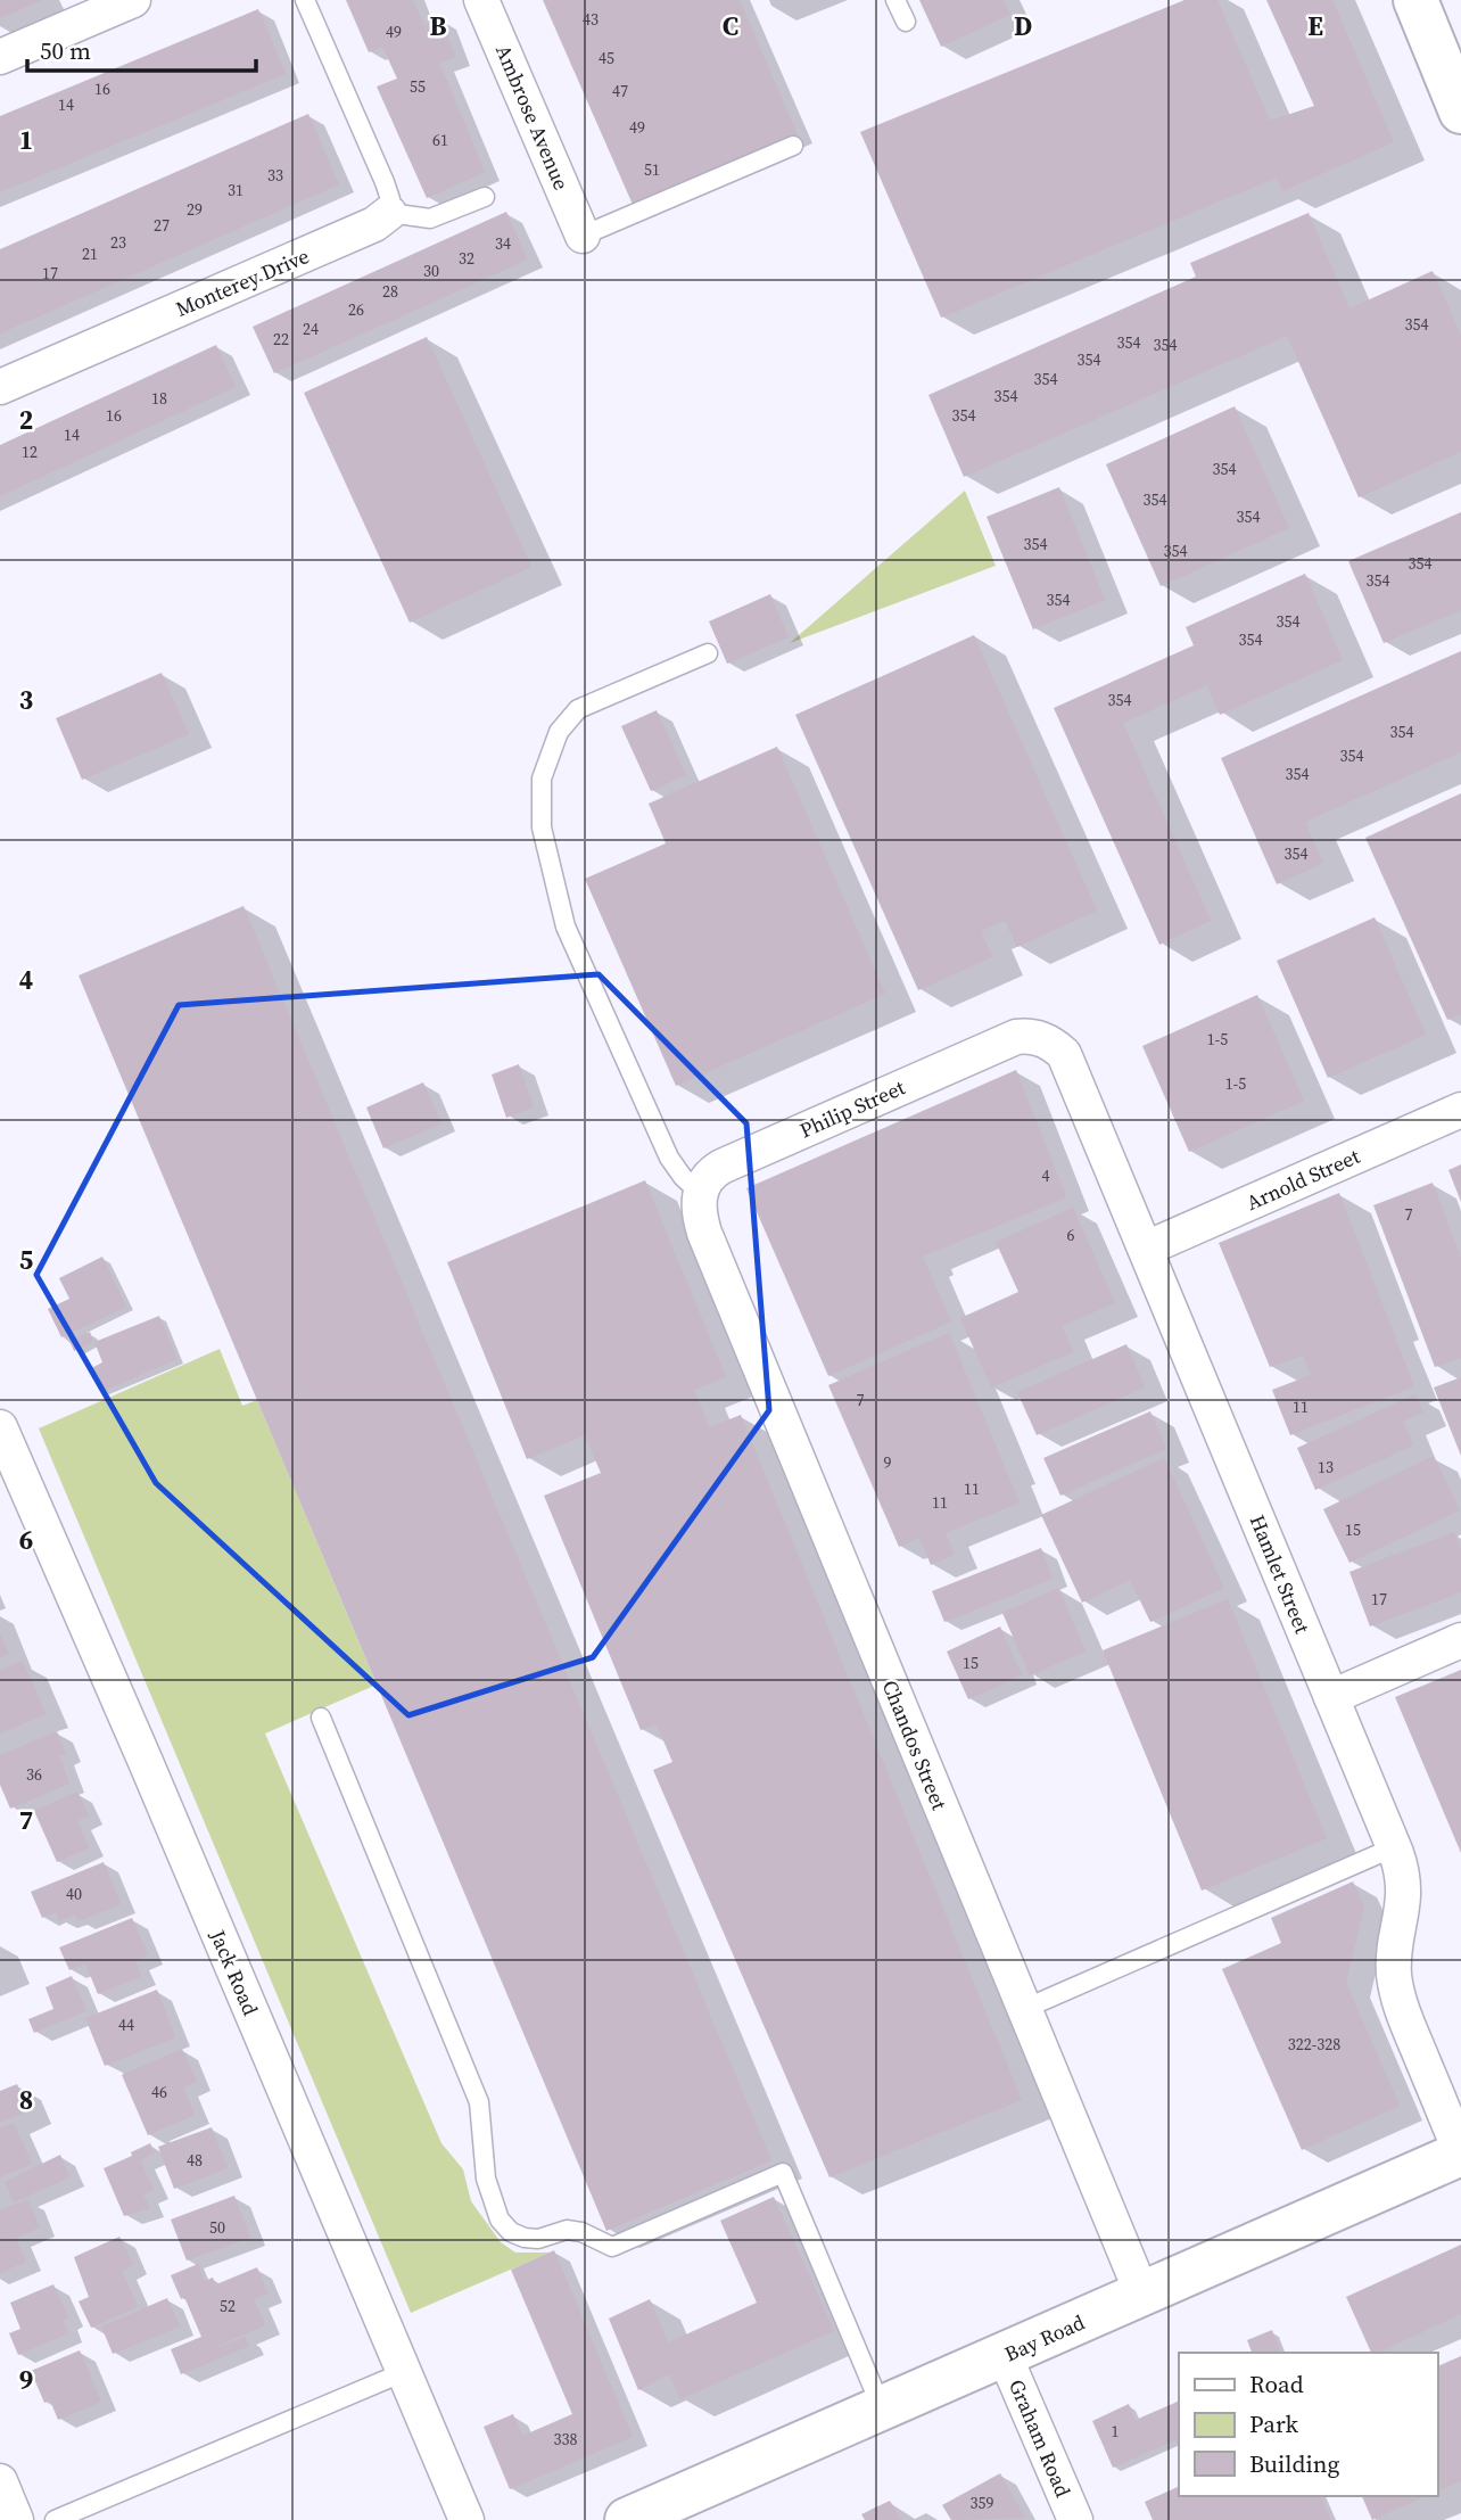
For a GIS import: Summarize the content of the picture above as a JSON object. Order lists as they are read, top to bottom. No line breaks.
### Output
{"streets":{"main road":["Bay Road"],"street":["Ambrose Avenue","Monterey Drive","Philip Street","Arnold Street","Hamlet Street","Chandos Street","Jack Road","Graham Road"]},"crossings":[["Philip Street","Hamlet Street"],["Philip Street","Chandos Street"],["Arnold Street","Hamlet Street"],["Hamlet Street","Bay Road"],["Chandos Street","Bay Road"],["Bay Road","Graham Road"]],"house_numbers":["43","49","45","55","16","47","14","49","61","51","33","31","29","27","23","34","21","32","30","17","28","26","354","24","22","354","354","354","354","354","18","16","354","14","12","354","354","354","354","354","354","354","354","354","354","354","354","354","354","354","1-5","1-5","4","7","6","7","11","9","13","11","11","15","17","15","36","40","44","322-328","46","48","50","52","1","338","359"],"legend":["Road","Park","Building"],"scale_bar":"50 m","grid":{"columns":["B","C","D","E"],"rows":["1","2","3","4","5","6","7","8","9"]}}
